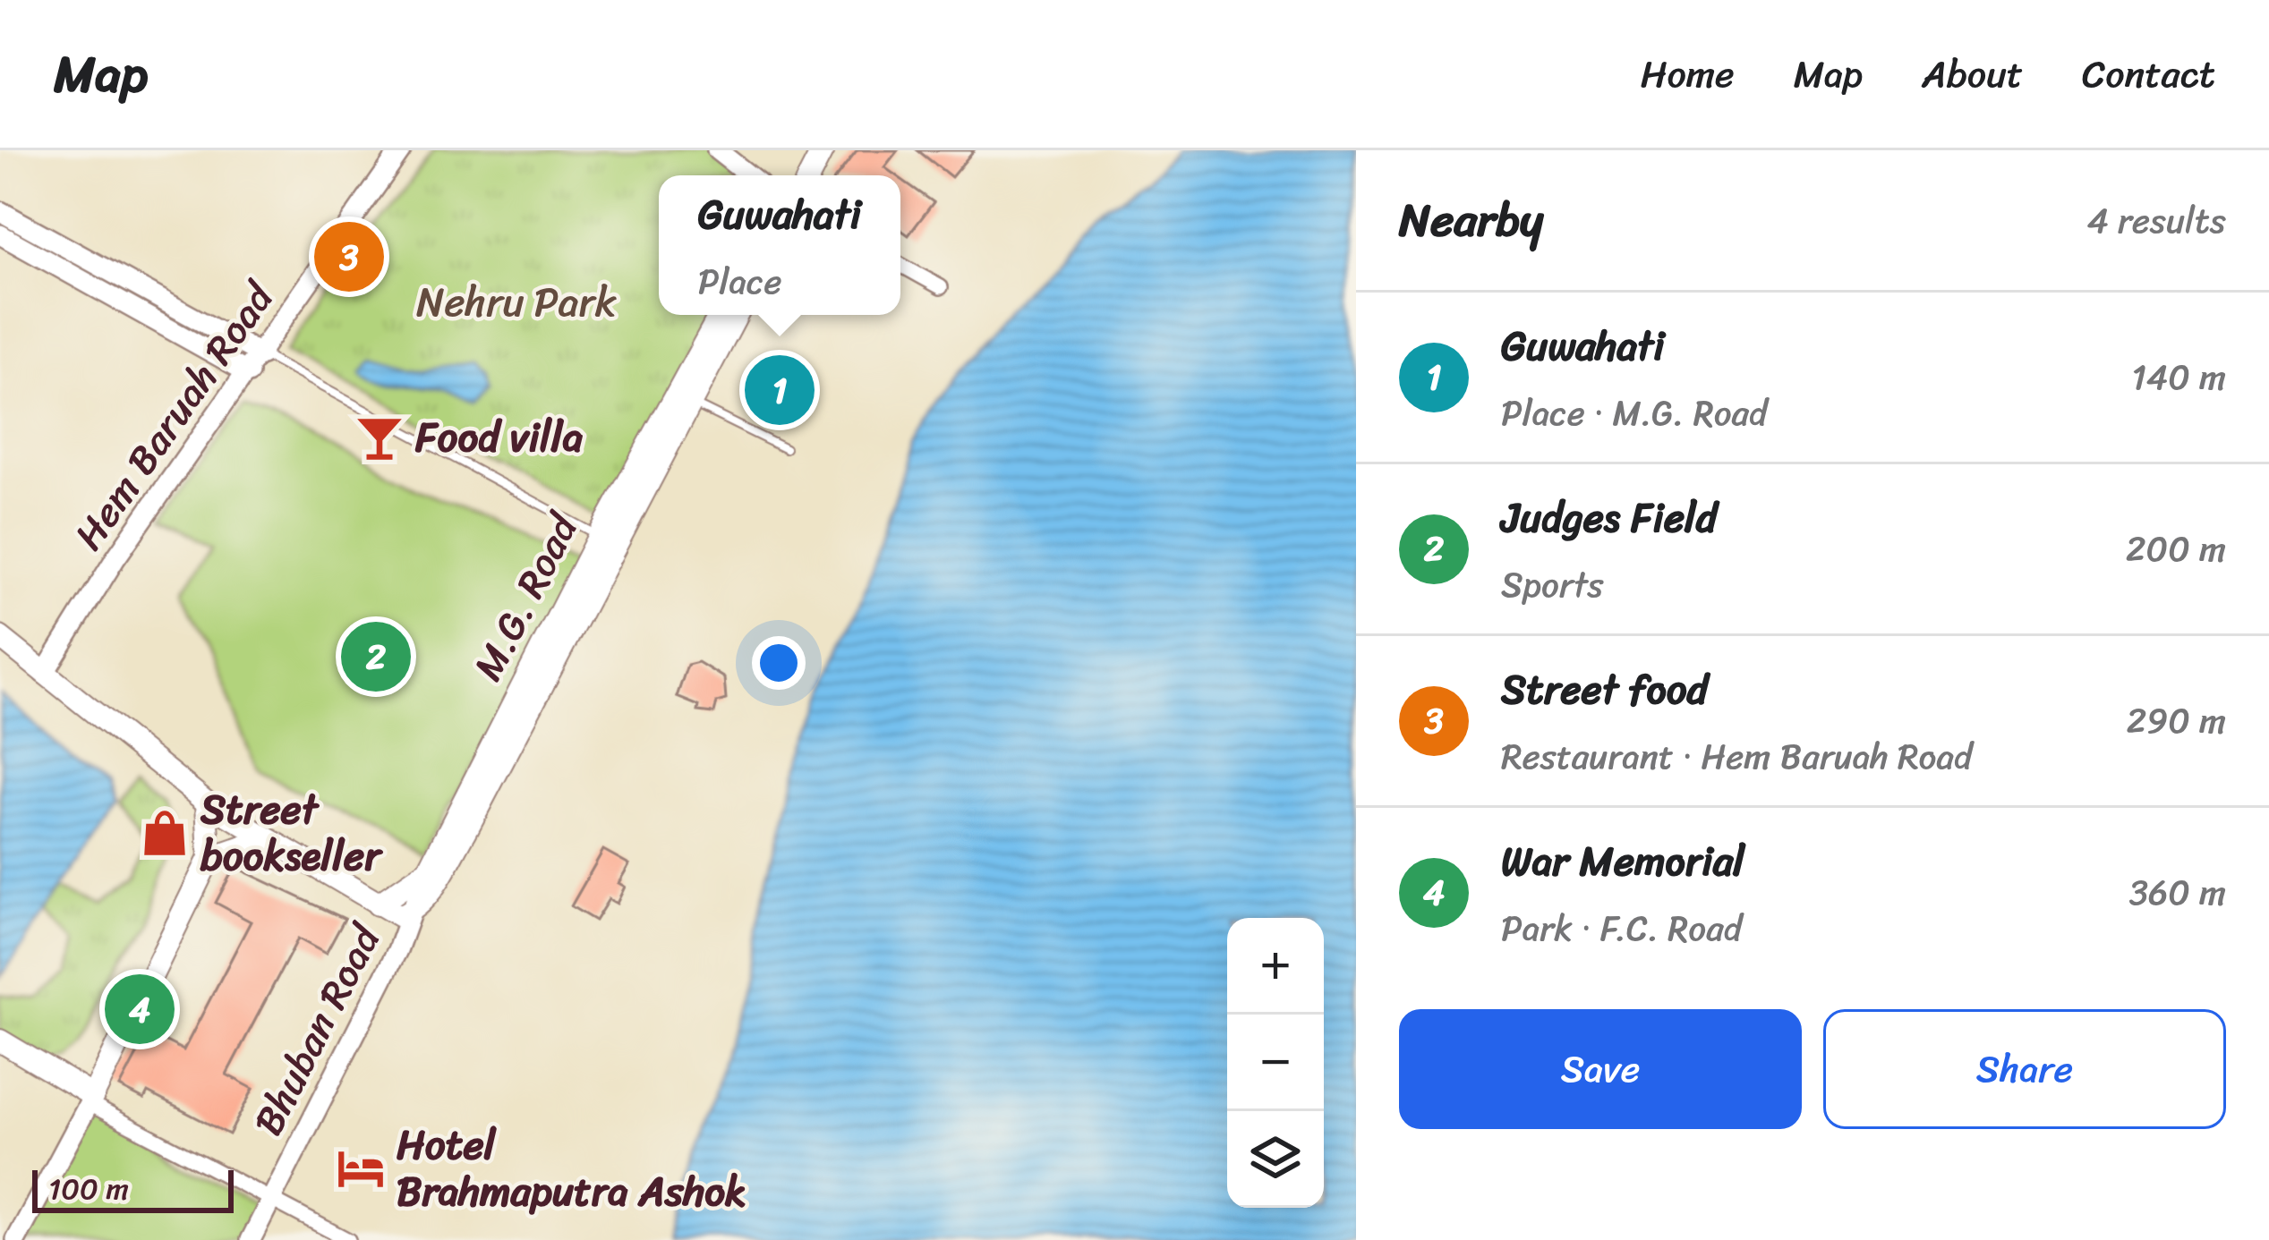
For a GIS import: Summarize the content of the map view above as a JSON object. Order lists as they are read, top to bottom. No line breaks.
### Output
{"streets":{"main road":["M.G. Road"],"street":["Hem Baruah Road","Bhuban Road"]},"parks":["Nehru Park"],"places":{"bar":["Food villa"],"shop":["Street bookseller"],"hotel":["Hotel Brahmaputra Ashok"]},"scale_bar":"100 m","page":{"header":"Map","nav":["Home","Map","About","Contact"],"heading":["Nearby","4 results"],"popup":["Guwahati","Place"],"pins":["3","1","2","4"],"list":[{"mark":"1","name":"Guwahati","note":"Place · M.G. Road","value":"140 m"},{"mark":"2","name":"Judges Field","note":"Sports","value":"200 m"},{"mark":"3","name":"Street food","note":"Restaurant · Hem Baruah Road","value":"290 m"},{"mark":"4","name":"War Memorial","note":"Park · F.C. Road","value":"360 m"}],"map_buttons":["+","−"],"buttons":["Save","Share"],"scale":"100 m"}}
